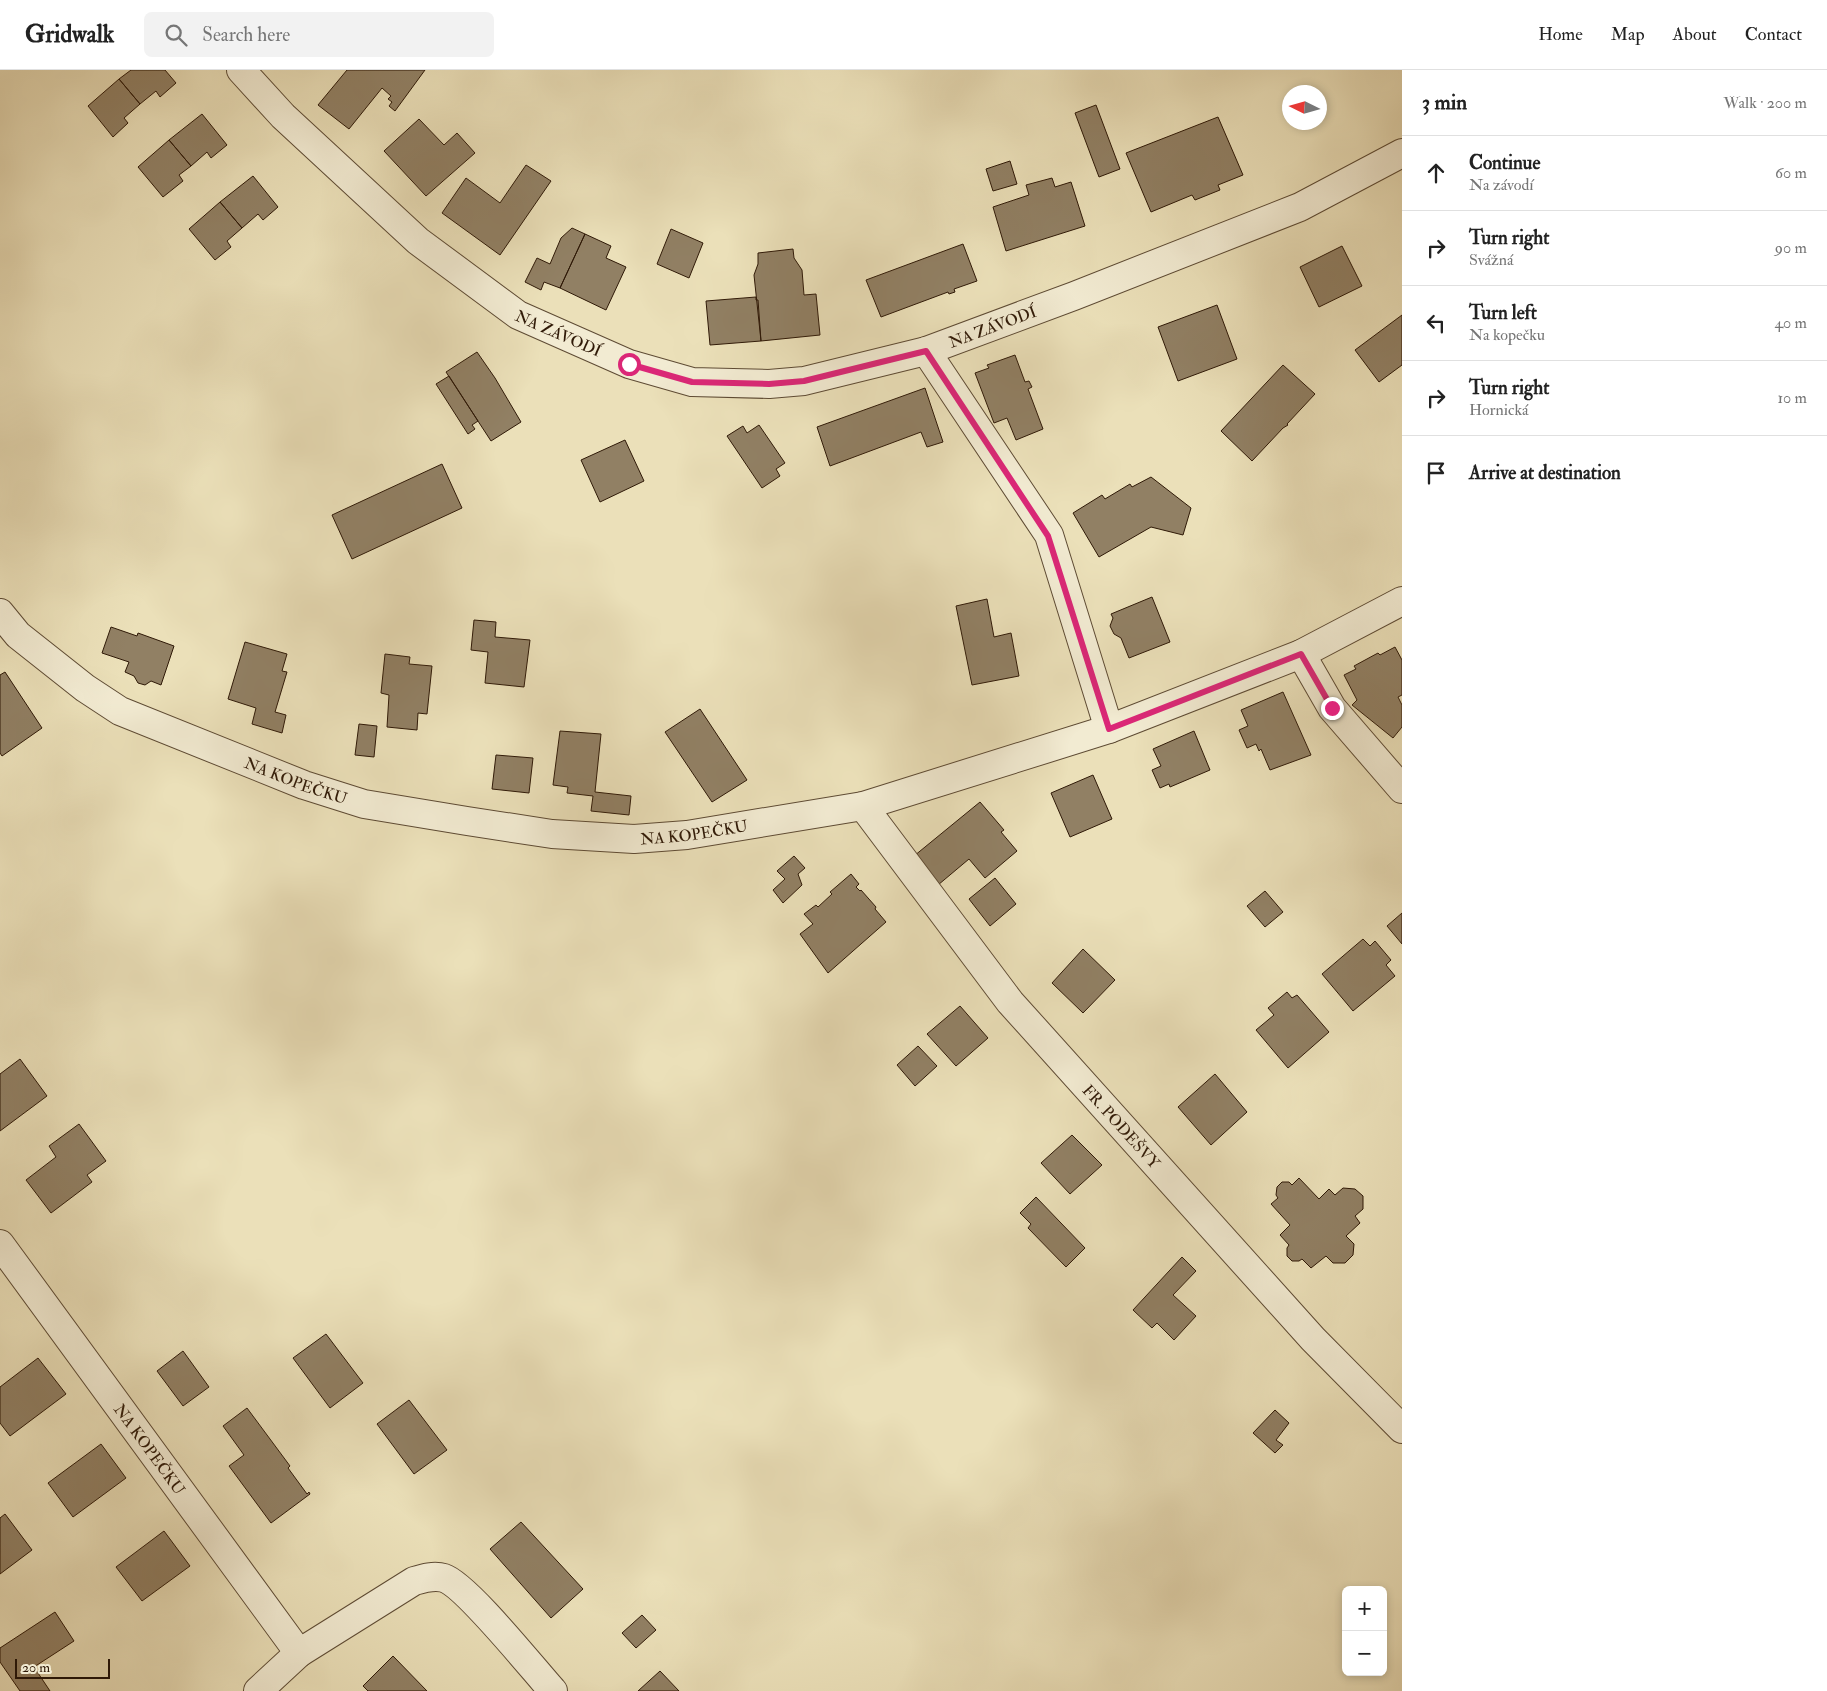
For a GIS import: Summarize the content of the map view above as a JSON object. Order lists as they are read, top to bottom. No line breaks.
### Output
{"streets":{"street":["NA ZÁVODÍ","NA KOPEČKU","FR. PODEŠVY"]},"crossings":[["NA KOPEČKU","FR. PODEŠVY"]],"scale_bar":"20 m","north":"left","page":{"header":"Gridwalk","search":"Search here","nav":["Home","Map","About","Contact"],"heading":["3 min","Walk · 200 m"],"list":[["Continue","Na závodí","60 m"],["Turn right","Svážná","90 m"],["Turn left","Na kopečku","40 m"],["Turn right","Hornická","10 m"],"Arrive at destination"],"map_buttons":["+","−"],"scale":"20 m"}}
